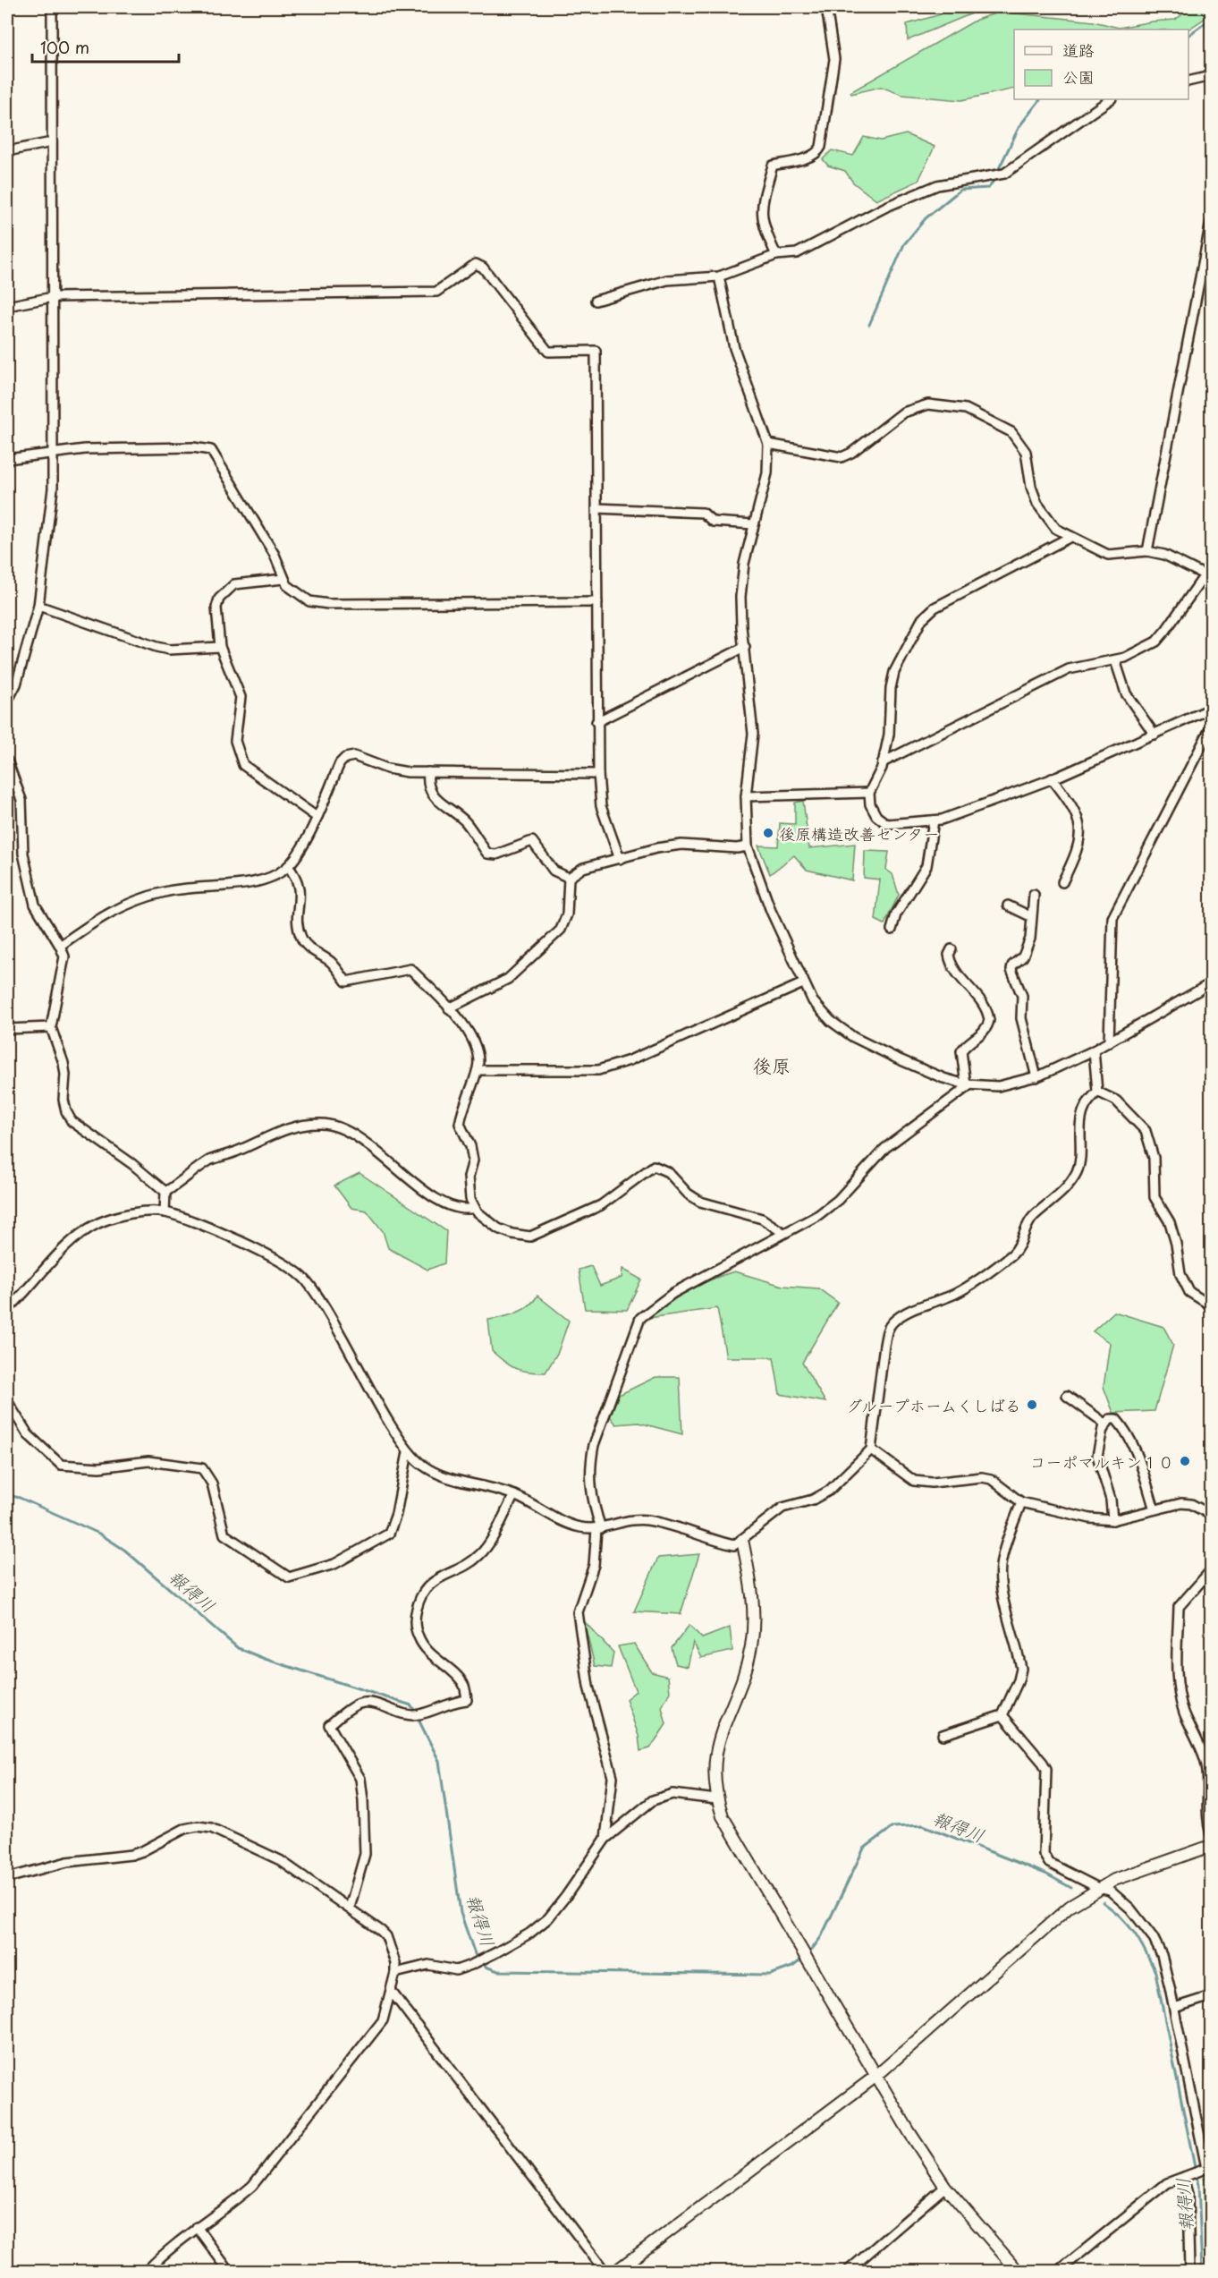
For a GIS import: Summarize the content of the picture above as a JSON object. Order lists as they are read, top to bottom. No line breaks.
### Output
{"districts":["後原"],"water":["報得川"],"places":["後原構造改善センター","グループホームくしばる","コーポマルキン１０"],"legend":["道路","公園"],"scale_bar":"100 m"}
